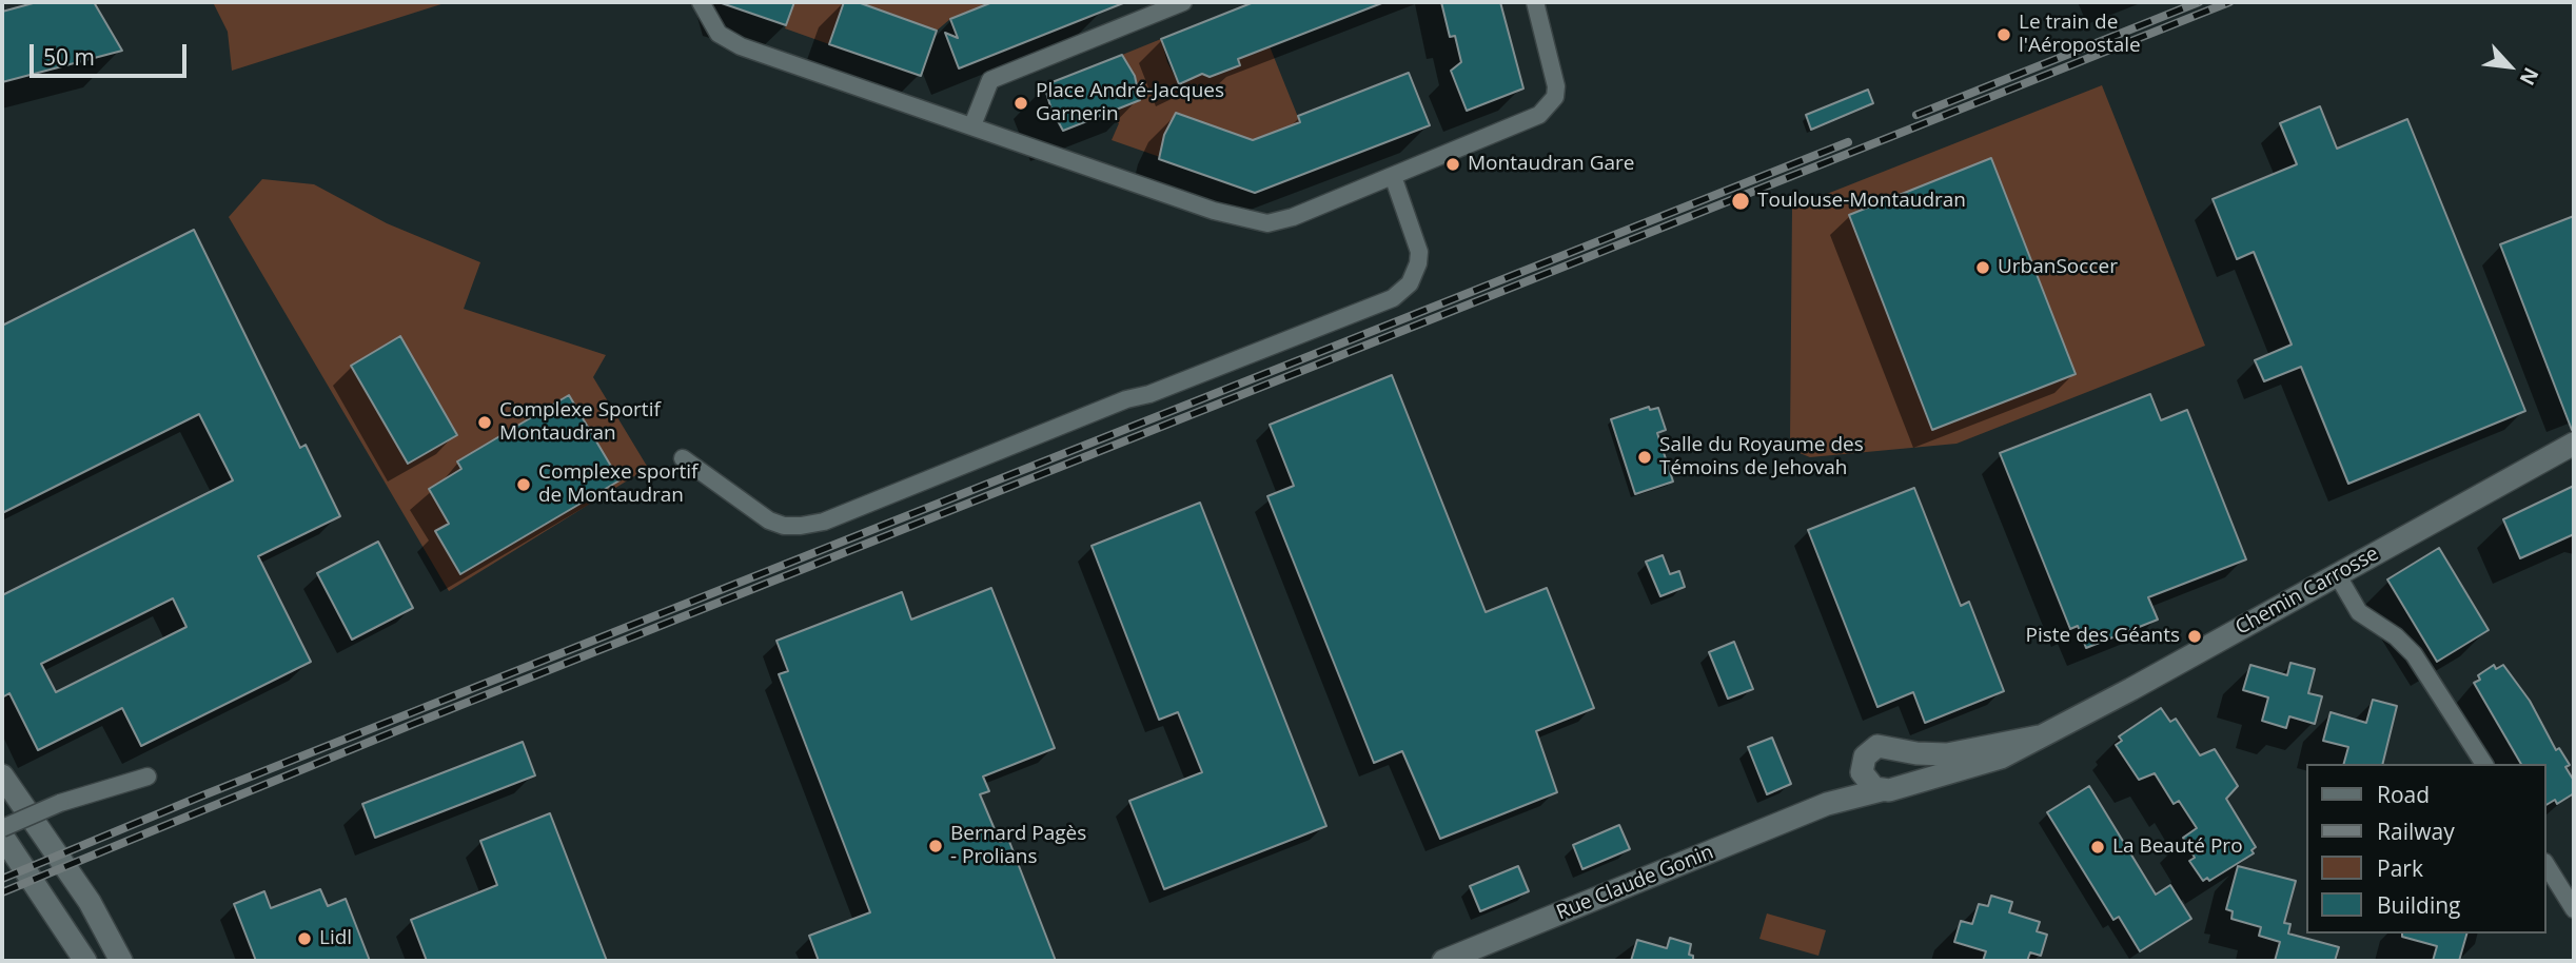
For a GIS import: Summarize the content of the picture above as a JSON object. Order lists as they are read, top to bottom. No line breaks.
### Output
{"streets":{"street":["Chemin Carrosse","Rue Claude Gonin"]},"crossings":[["Chemin Carrosse","Rue Claude Gonin"]],"places":["Le train de l'Aéropostale","Place André-Jacques Garnerin","Montaudran Gare","Toulouse-Montaudran","UrbanSoccer","Complexe Sportif Montaudran","Salle du Royaume des Témoins de Jehovah","Complexe sportif de Montaudran","Piste des Géants","Bernard Pagès - Prolians","La Beauté Pro","Lidl"],"legend":["Road","Railway","Park","Building"],"scale_bar":"50 m","north":"bottom right"}
